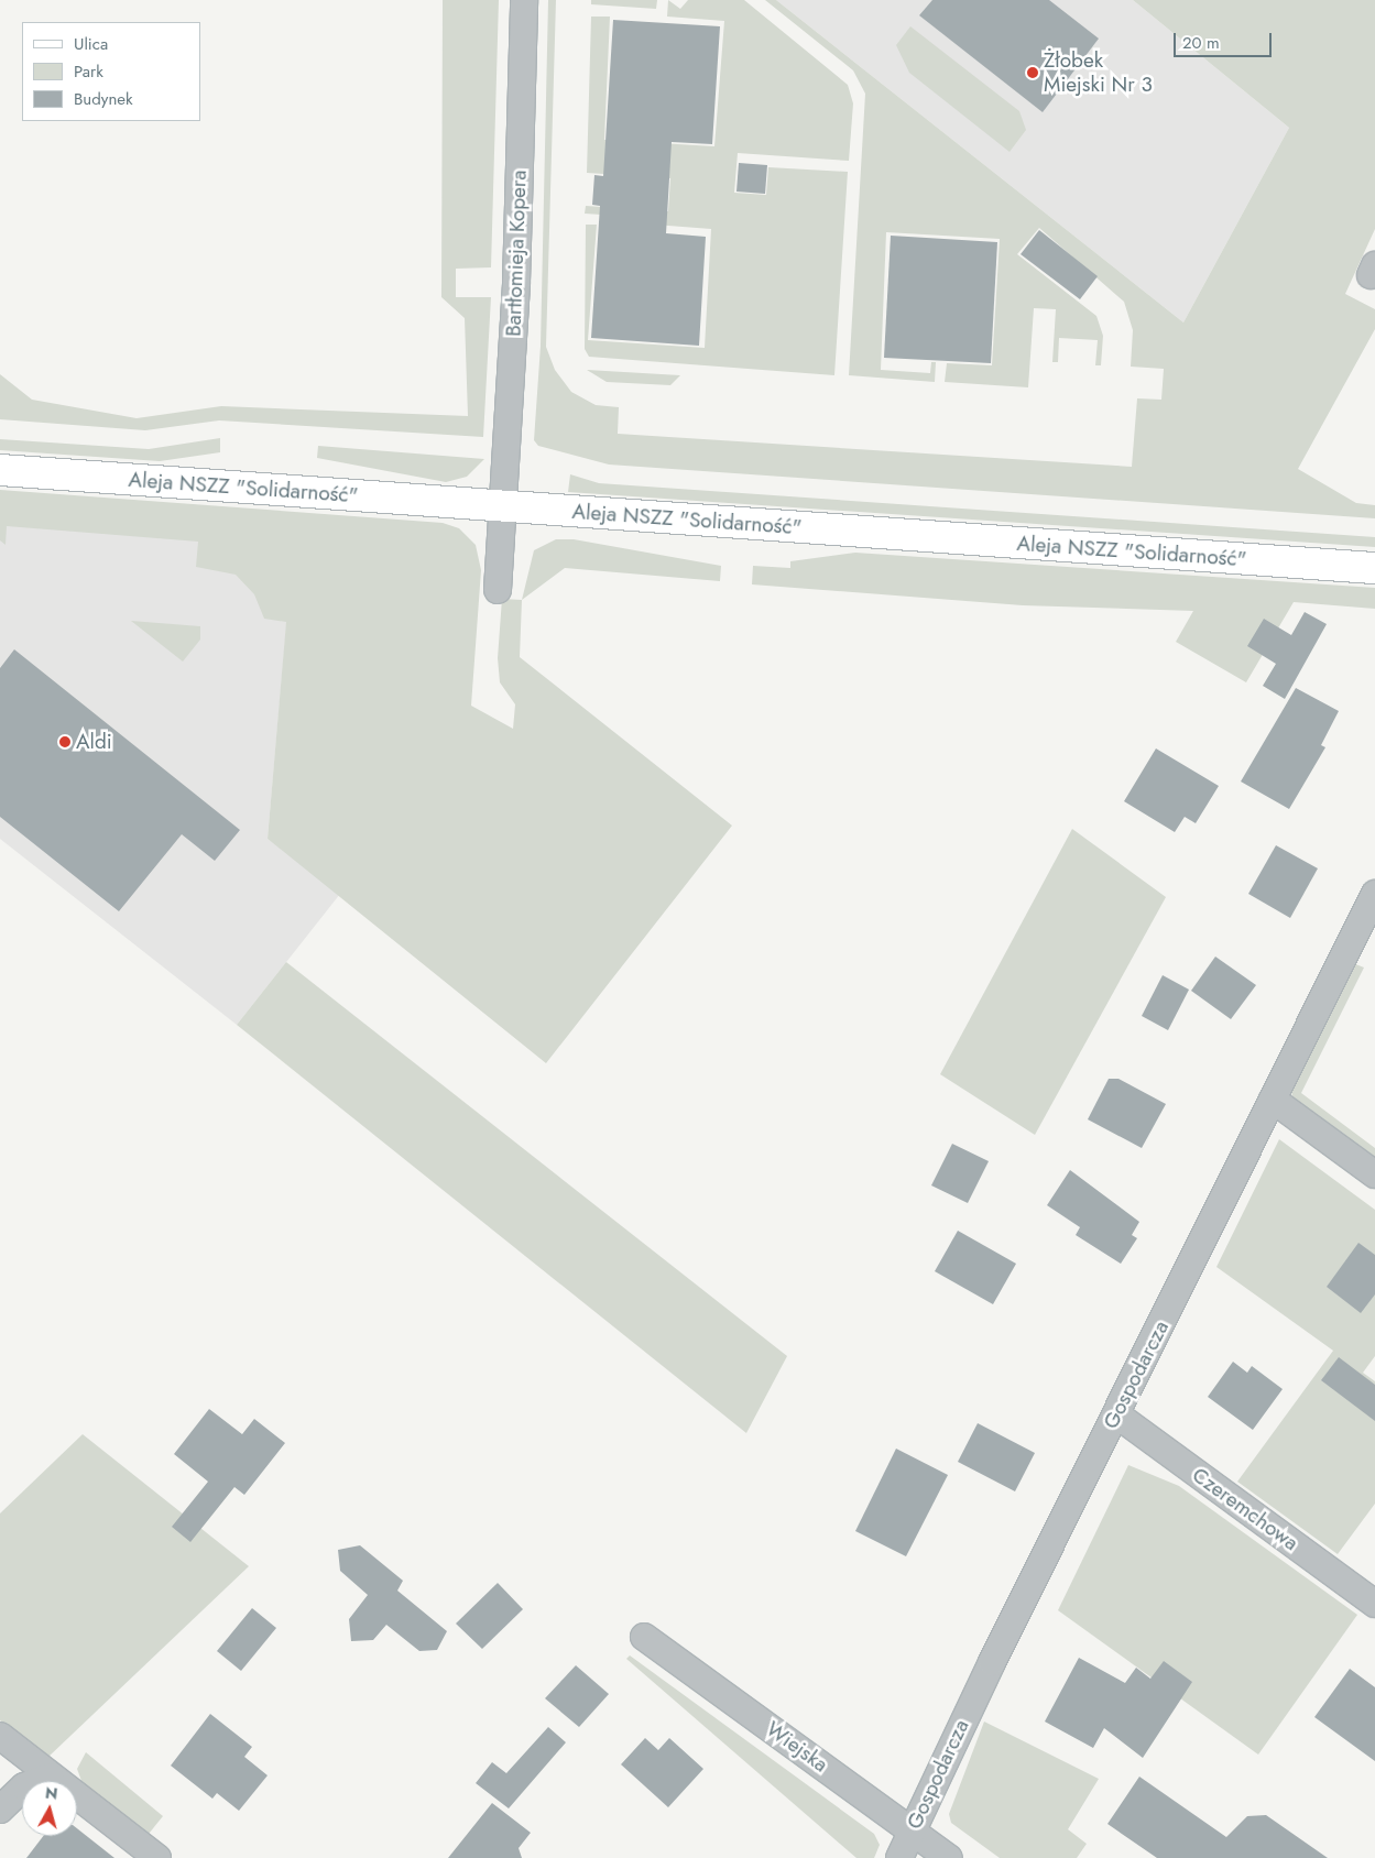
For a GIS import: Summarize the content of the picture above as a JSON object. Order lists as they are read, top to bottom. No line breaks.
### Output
{"streets":{"street":["Bartłomieja Kopera","Aleja NSZZ \"Solidarność\"","Gospodarcza","Czeremchowa","Wiejska"]},"crossings":[["Bartłomieja Kopera","Aleja NSZZ \"Solidarność\""],["Gospodarcza","Czeremchowa"],["Gospodarcza","Wiejska"]],"places":["Żłobek Miejski Nr 3","Aldi"],"legend":["Ulica","Park","Budynek"],"scale_bar":"20 m","north":"top"}
